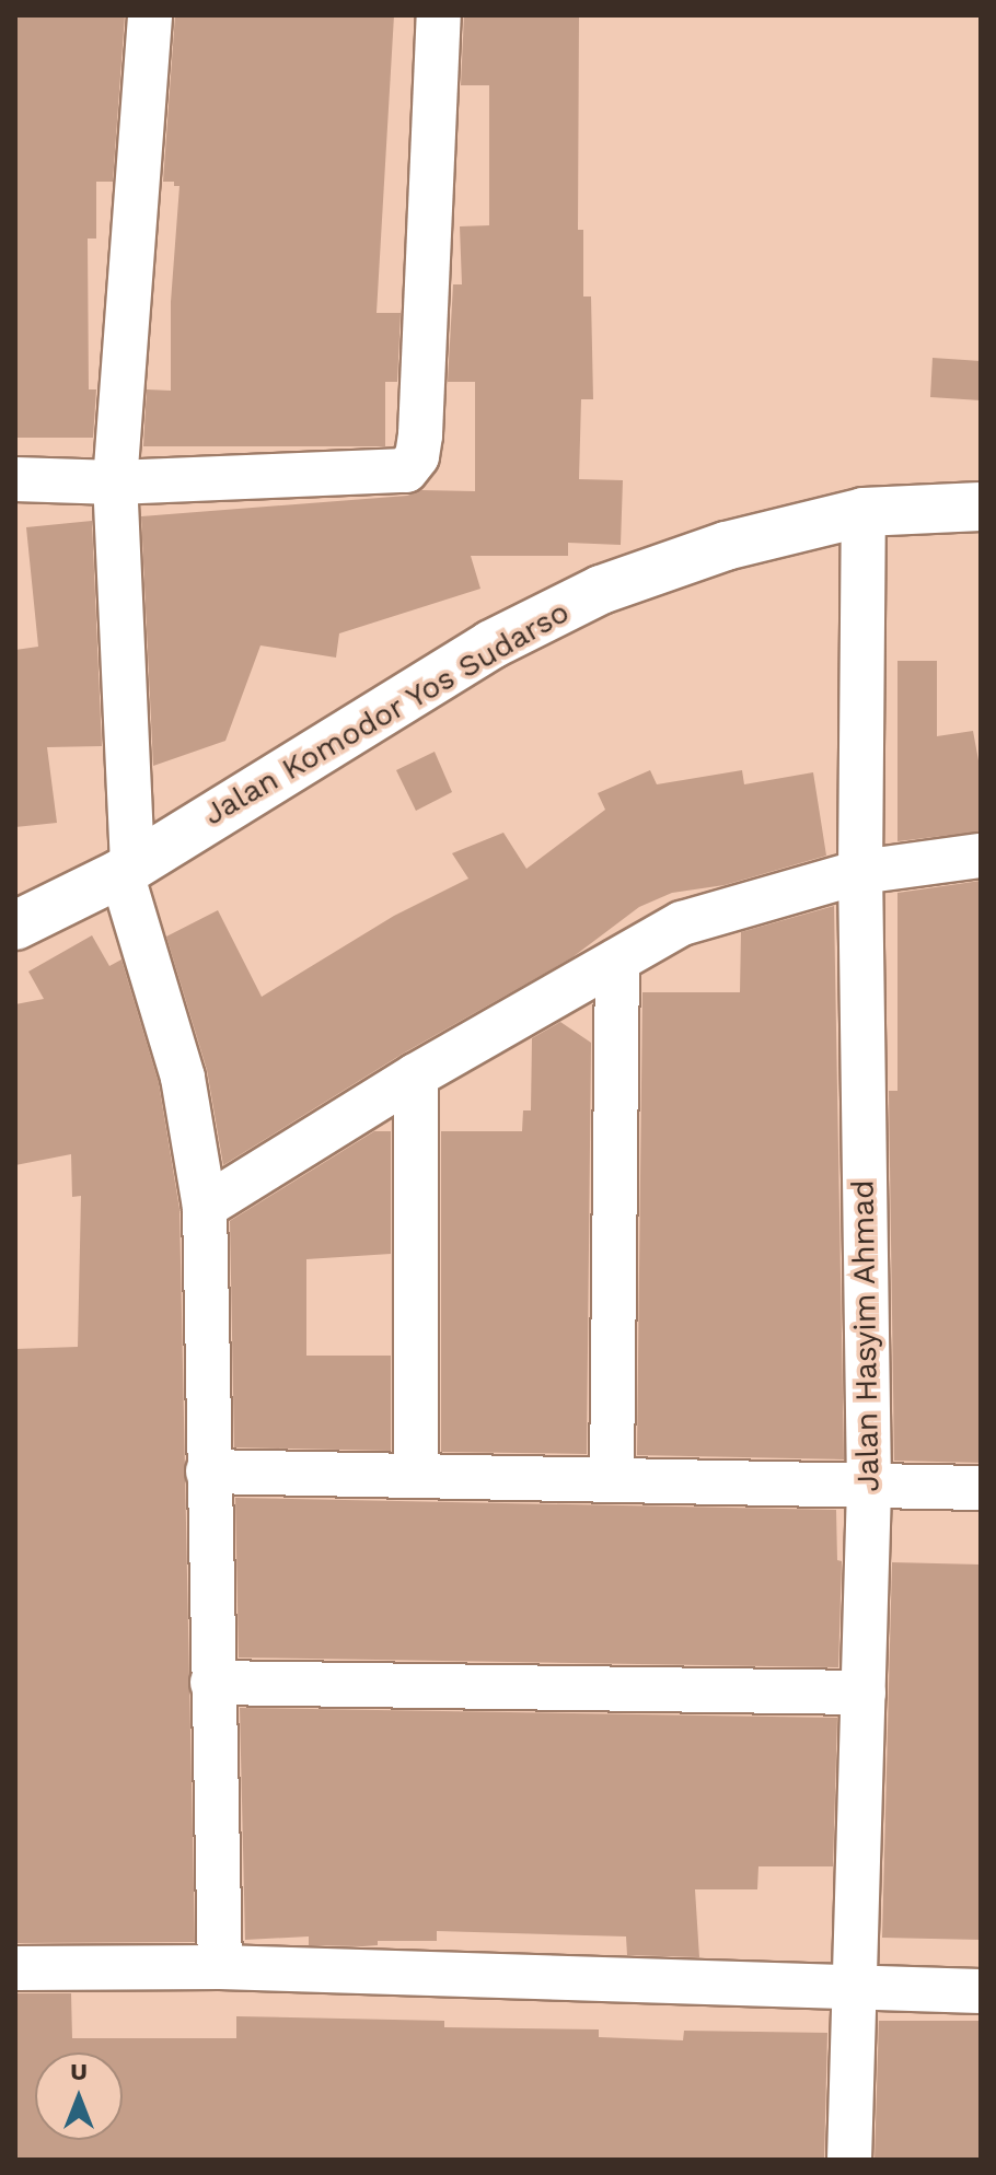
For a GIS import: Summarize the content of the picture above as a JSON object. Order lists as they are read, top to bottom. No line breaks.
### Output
{"streets":{"street":["Jalan Komodor Yos Sudarso","Jalan Hasyim Ahmad"]},"crossings":[["Jalan Komodor Yos Sudarso","Jalan Hasyim Ahmad"]],"north":"top"}
